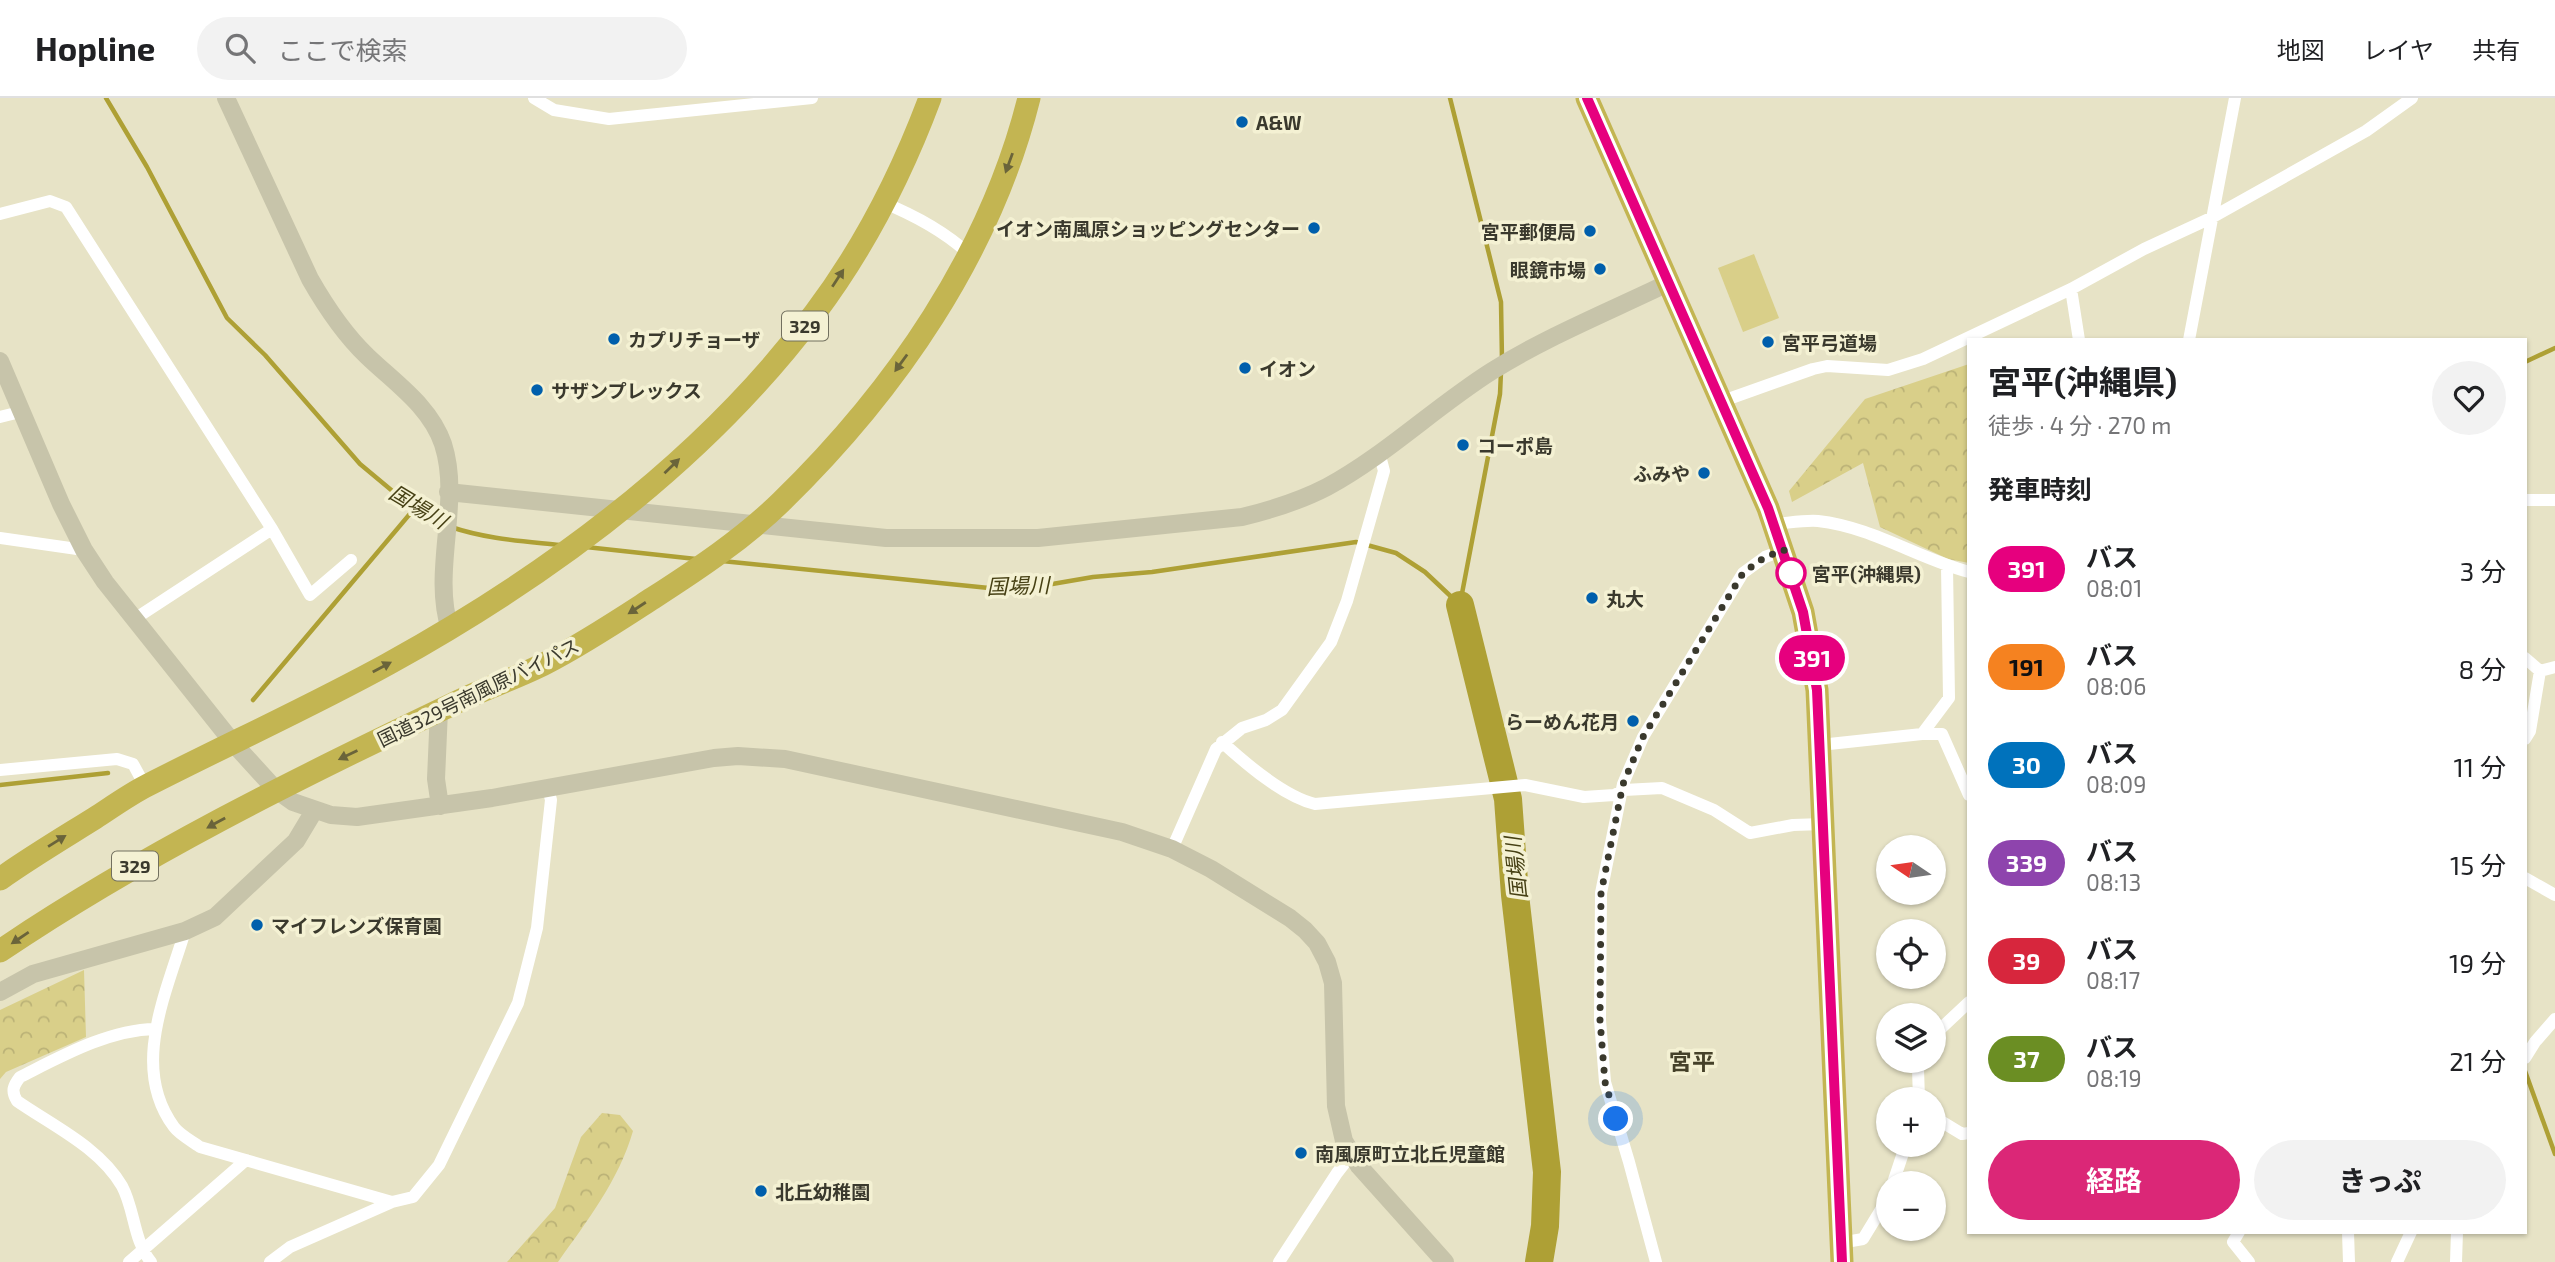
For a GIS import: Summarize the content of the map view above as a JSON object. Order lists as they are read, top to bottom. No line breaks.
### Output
{"streets":{"highway":["329","国道329号南風原バイパス"]},"districts":["宮平"],"water":["国場川"],"places":["A&W","イオン南風原ショッピングセンター","宮平郵便局","眼鏡市場","カプリチョーザ","宮平弓道場","イオン","サザンプレックス","コーポ島","ふみや","宮平(沖縄県)","丸大","らーめん花月","マイフレンズ保育園","南風原町立北丘児童館","北丘幼稚園"],"lines":["bus line 391"],"north":"left","page":{"header":"Hopline","search":"ここで検索","nav":["地図","レイヤ","共有"],"on_map":"391","heading":[["宮平(沖縄県)","徒歩 · 4 分 · 270 m"],"発車時刻"],"list":[{"mark":"391","name":"バス","note":"08:01","value":"3 分"},{"mark":"191","name":"バス","note":"08:06","value":"8 分"},{"mark":"30","name":"バス","note":"08:09","value":"11 分"},{"mark":"339","name":"バス","note":"08:13","value":"15 分"},{"mark":"39","name":"バス","note":"08:17","value":"19 分"},{"mark":"37","name":"バス","note":"08:19","value":"21 分"}],"map_buttons":["+","−"],"buttons":["経路","きっぷ"]}}
